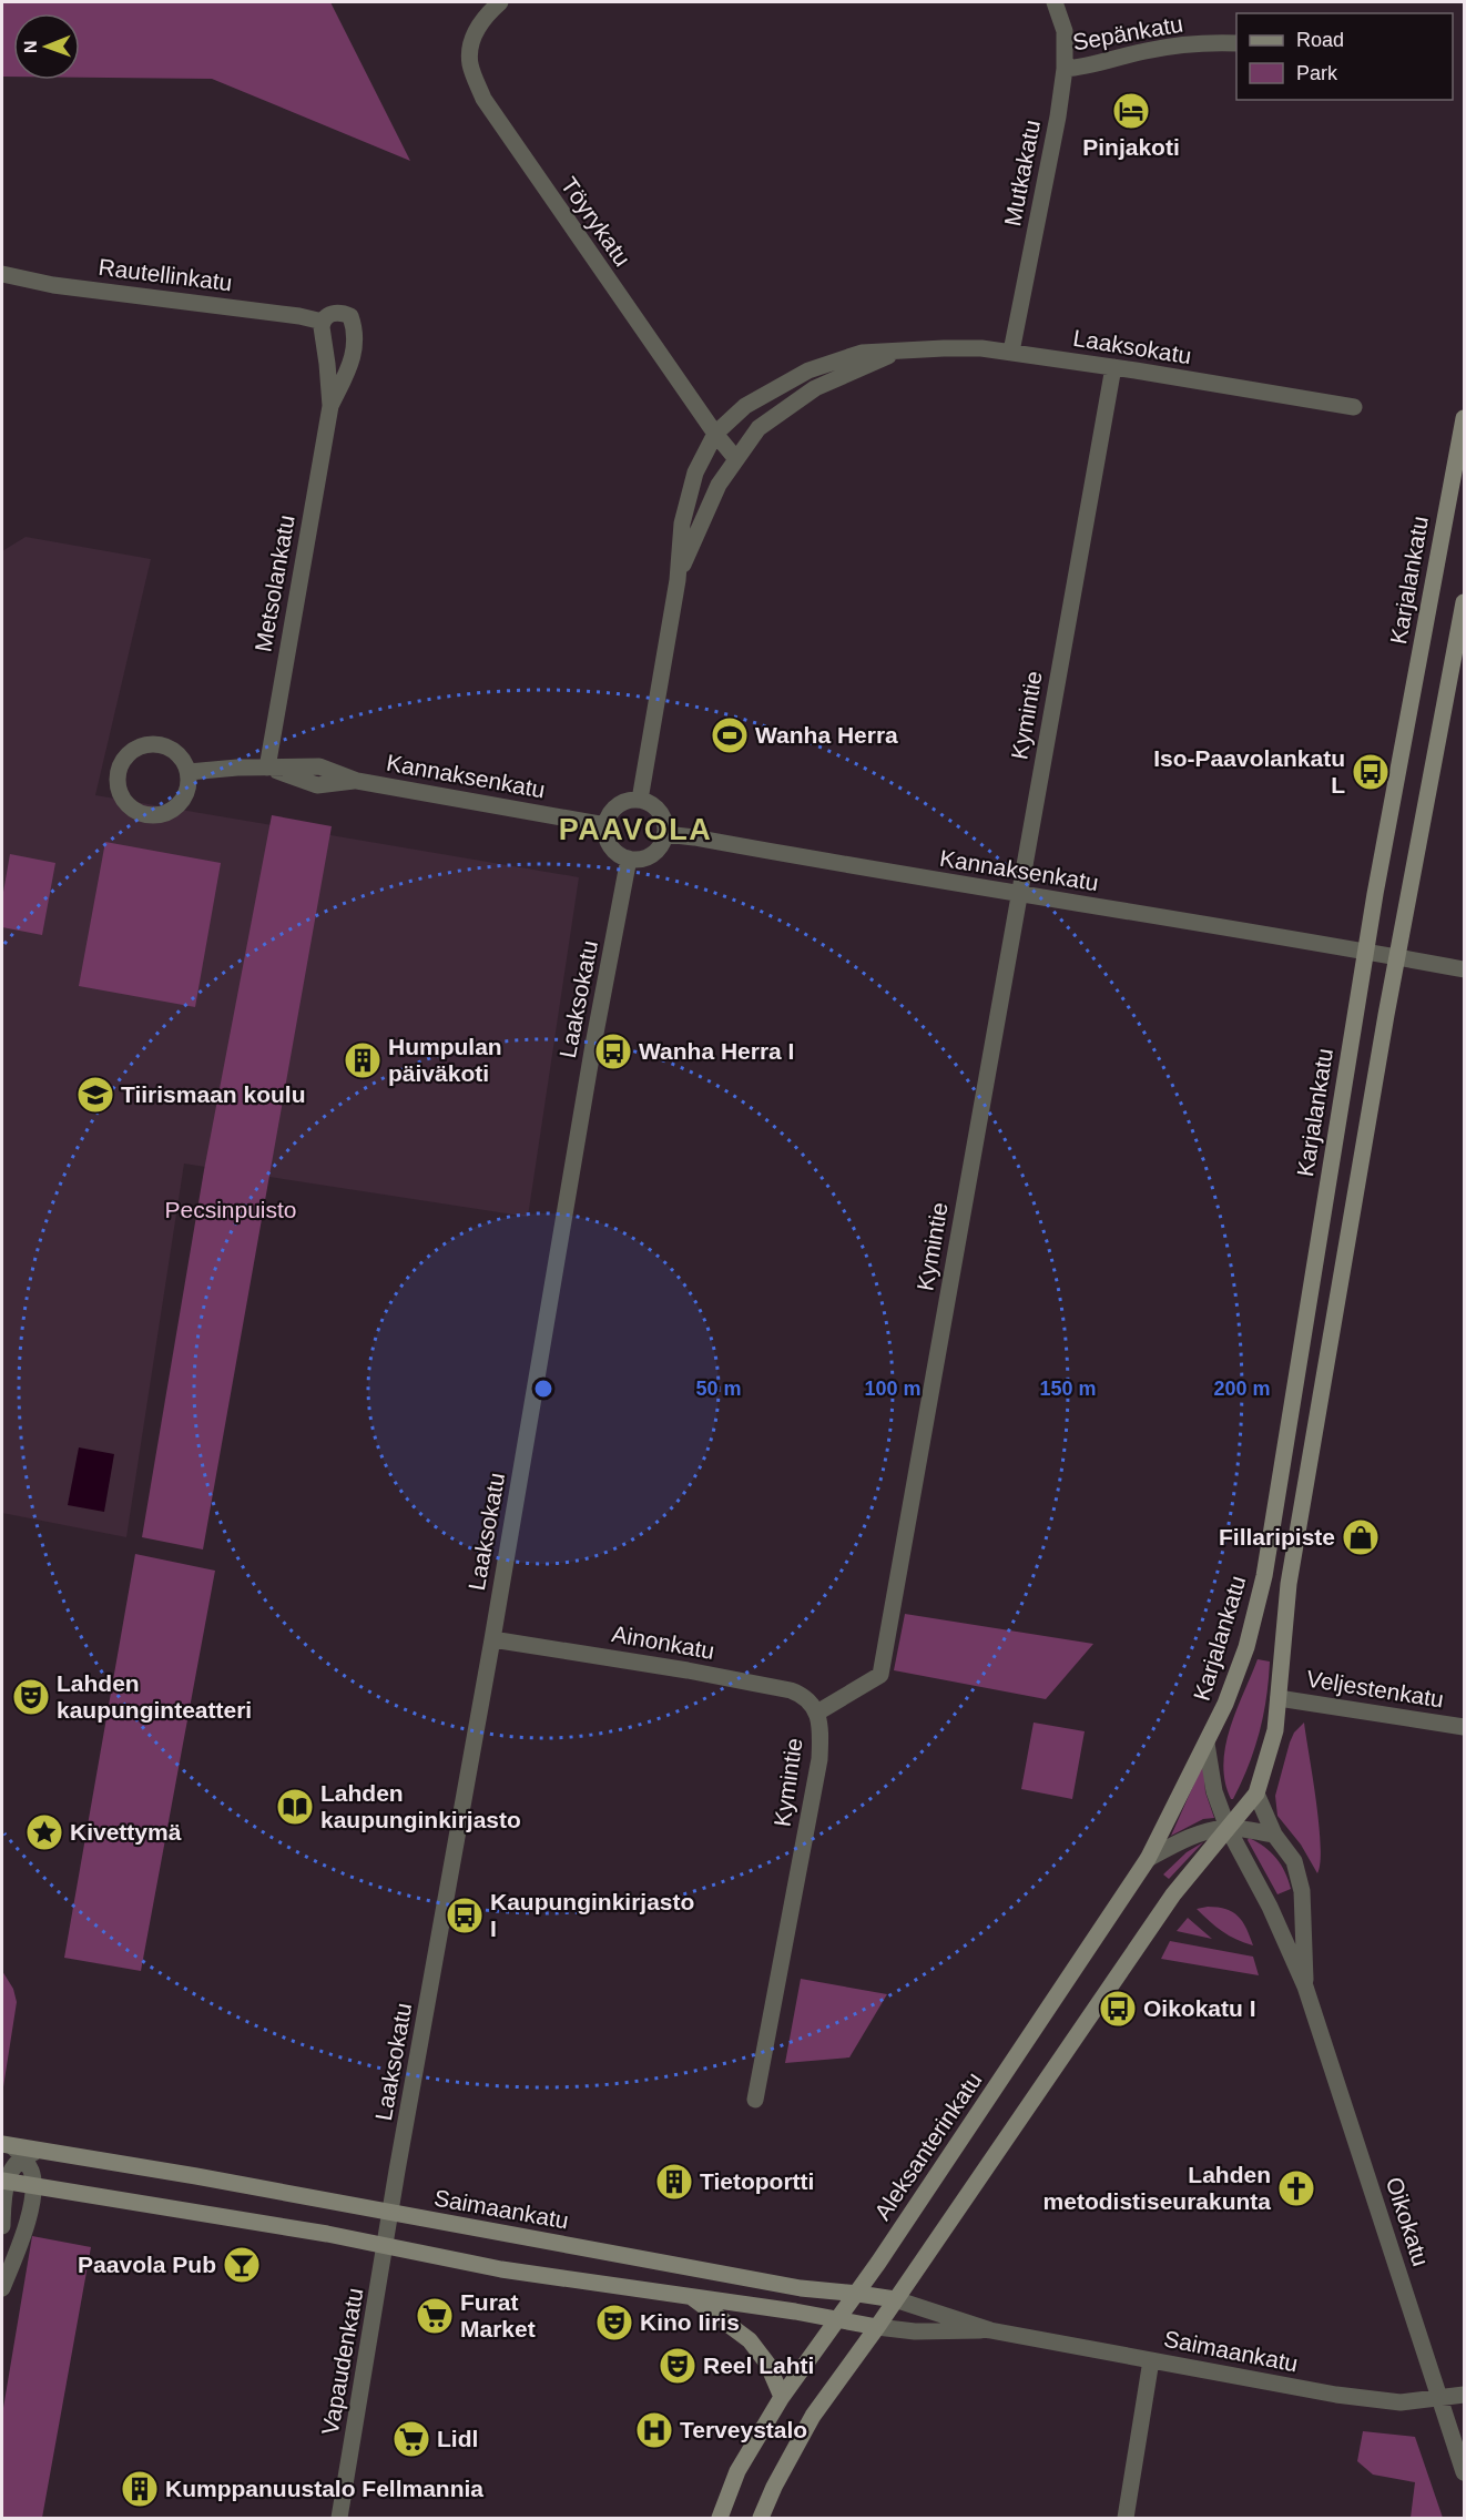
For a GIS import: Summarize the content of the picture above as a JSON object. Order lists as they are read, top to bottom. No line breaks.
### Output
{"streets":{"main road":["Karjalankatu","Aleksanterinkatu","Saimaankatu"],"street":["Sepänkatu","Mutkakatu","Töyrykatu","Rautellinkatu","Laaksokatu","Metsolankatu","Kymintie","Kannaksenkatu","Ainonkatu","Veljestenkatu","Oikokatu","Vapaudenkatu"]},"crossings":[["Sepänkatu","Mutkakatu"],["Mutkakatu","Laaksokatu"],["Töyrykatu","Laaksokatu"],["Rautellinkatu","Metsolankatu"],["Laaksokatu","Kymintie"],["Laaksokatu","Kannaksenkatu"],["Laaksokatu","Ainonkatu"],["Laaksokatu","Saimaankatu"],["Laaksokatu","Vapaudenkatu"],["Karjalankatu","Kannaksenkatu"],["Karjalankatu","Aleksanterinkatu"],["Karjalankatu","Oikokatu"],["Metsolankatu","Kannaksenkatu"],["Kymintie","Kannaksenkatu"],["Kymintie","Ainonkatu"],["Aleksanterinkatu","Saimaankatu"],["Saimaankatu","Oikokatu"],["Saimaankatu","Vapaudenkatu"]],"districts":["PAAVOLA"],"parks":["Pecsinpuisto"],"places":{"hotel":["Pinjakoti"],"sports":["Wanha Herra"],"bus stop":["Iso-Paavolankatu L","Wanha Herra I","Kaupunginkirjasto I","Oikokatu I"],"building":["Humpulan päiväkoti","Tietoportti","Kumppanuustalo Fellmannia"],"school or university":["Tiirismaan koulu"],"shop":["Fillaripiste"],"theatre":["Lahden kaupunginteatteri","Kino Iiris","Reel Lahti"],"library":["Lahden kaupunginkirjasto"],"place":["Kivettymä"],"church":["Lahden metodistiseurakunta"],"bar":["Paavola Pub"],"supermarket":["Furat Market","Lidl"],"hospital":["Terveystalo"]},"legend":["Road","Park"],"north":"left","rings":["50 m","100 m","150 m","200 m"]}
